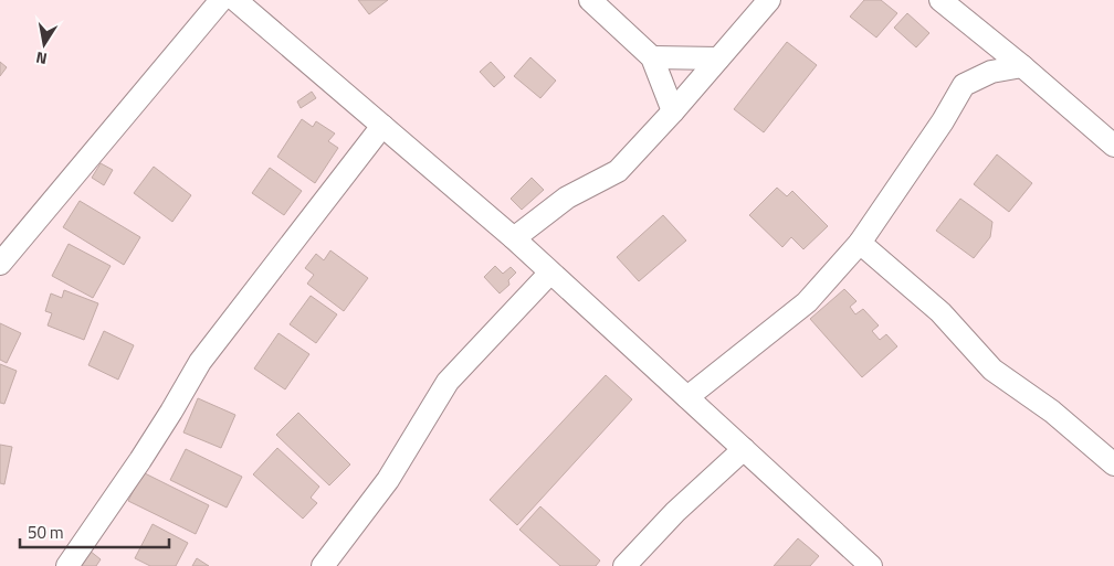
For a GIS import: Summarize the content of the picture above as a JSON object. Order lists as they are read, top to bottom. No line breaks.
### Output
{"scale_bar":"50 m","north":"bottom"}
